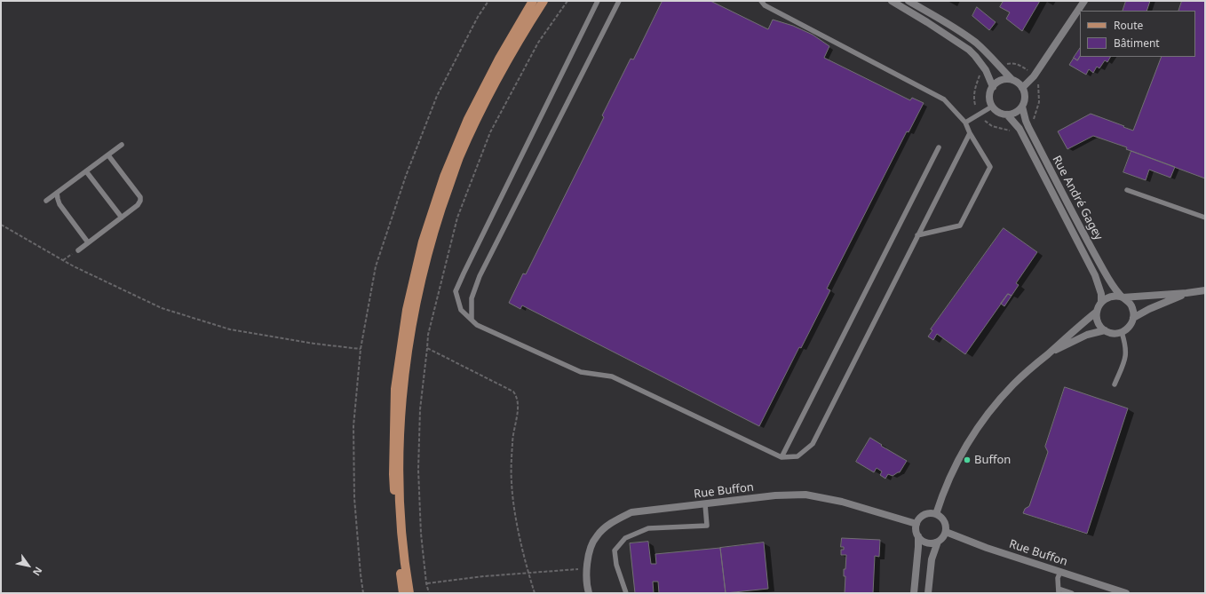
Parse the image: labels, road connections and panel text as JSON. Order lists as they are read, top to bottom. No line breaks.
{"streets":{"street":["Rue André Gagey","Rue Buffon"]},"places":["Buffon"],"legend":["Route","Bâtiment"],"north":"bottom right"}
